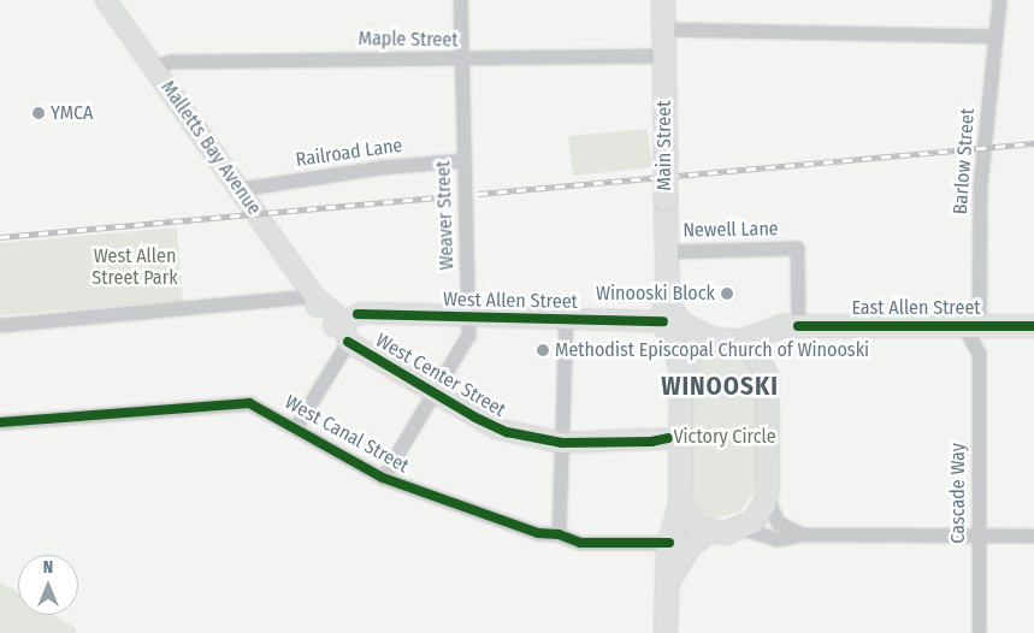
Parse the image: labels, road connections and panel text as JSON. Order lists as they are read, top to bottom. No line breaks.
{"streets":{"main road":["Main Street","East Allen Street"],"street":["Maple Street","Malletts Bay Avenue","Railroad Lane","Barlow Street","Weaver Street","Newell Lane","West Allen Street","West Center Street","West Canal Street","Cascade Way"]},"crossings":[["Maple Street","Main Street"],["Maple Street","Malletts Bay Avenue"],["Maple Street","Weaver Street"],["Main Street","Newell Lane"],["Main Street","West Allen Street"],["Main Street","East Allen Street"],["Main Street","West Center Street"],["Main Street","West Canal Street"],["Malletts Bay Avenue","Railroad Lane"],["Malletts Bay Avenue","West Allen Street"],["Malletts Bay Avenue","West Center Street"],["Railroad Lane","Weaver Street"],["Barlow Street","East Allen Street"],["Barlow Street","Cascade Way"],["Weaver Street","West Allen Street"],["Weaver Street","West Center Street"],["Weaver Street","West Canal Street"],["Newell Lane","East Allen Street"],["West Allen Street","West Center Street"],["East Allen Street","Cascade Way"]],"districts":["WINOOSKI"],"parks":["West Allen Street Park","Victory Circle"],"places":["YMCA","Winooski Block","Methodist Episcopal Church of Winooski"],"north":"top"}
